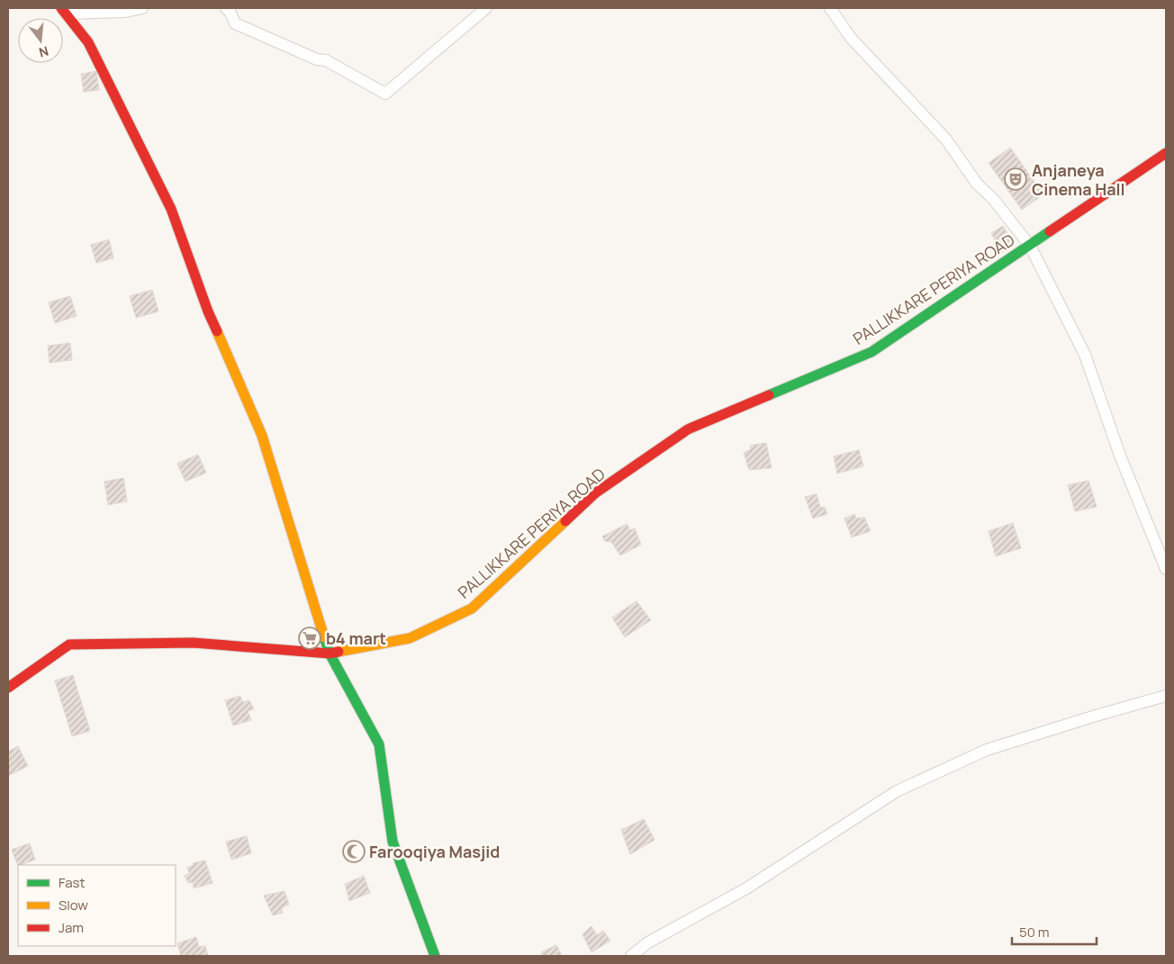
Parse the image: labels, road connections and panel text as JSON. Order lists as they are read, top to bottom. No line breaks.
{"streets":{"main road":["PALLIKKARE PERIYA ROAD"]},"places":{"theatre":["Anjaneya Cinema Hall"],"supermarket":["b4 mart"],"mosque":["Farooqiya Masjid"]},"legend":["Fast","Slow","Jam"],"scale_bar":"50 m","north":"bottom"}
